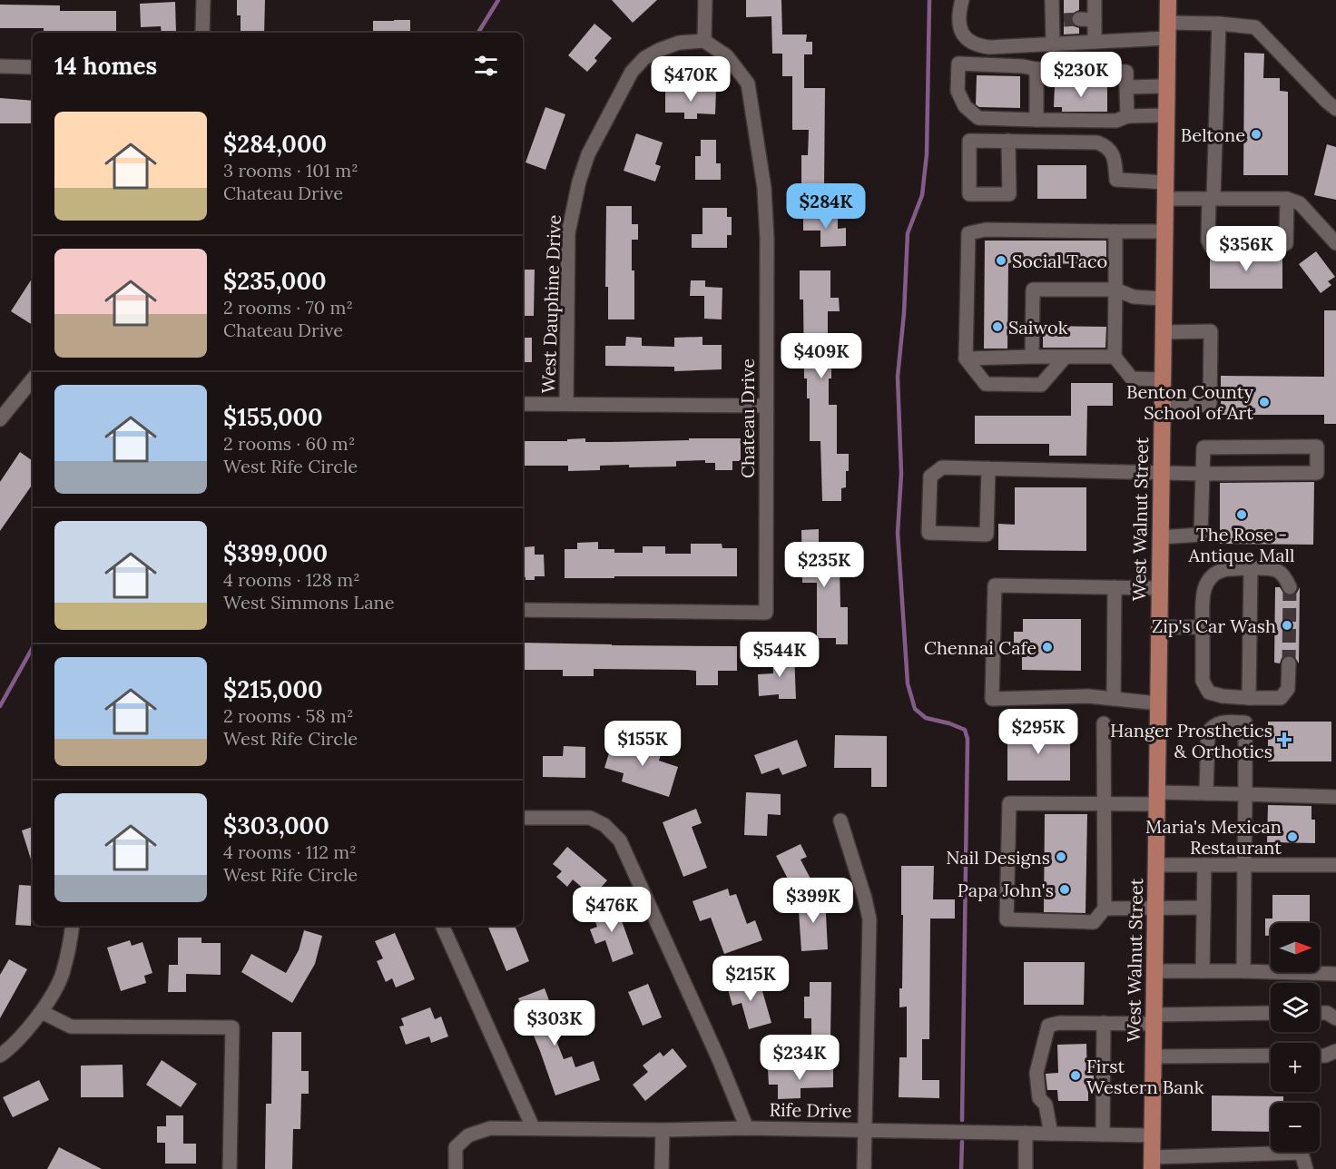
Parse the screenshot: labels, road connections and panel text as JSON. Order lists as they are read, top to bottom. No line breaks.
{"streets":{"main road":["West Walnut Street"],"street":["West Dauphine Drive","Chateau Drive","Rife Drive"]},"crossings":[["West Dauphine Drive","Chateau Drive"],["West Walnut Street","Rife Drive"]],"places":{"other":["Beltone","Social Taco","Saiwok","Benton County School of Art","The Rose - Antique Mall","Zip's Car Wash","Chennai Cafe","Maria's Mexican Restaurant","Nail Designs","Papa John's","First Western Bank"],"health":["Hanger Prosthetics & Orthotics"]},"north":"right","page":{"heading":"14 homes","price":["$230K","$470K","$284K","$356K","$409K","$235K","$544K","$295K","$155K","$399K","$476K","$215K","$303K","$234K"],"list":[{"name":"$284,000","note":"3 rooms · 101 m² · Chateau Drive"},{"name":"$235,000","note":"2 rooms · 70 m² · Chateau Drive"},{"name":"$155,000","note":"2 rooms · 60 m² · West Rife Circle"},{"name":"$399,000","note":"4 rooms · 128 m² · West Simmons Lane"},{"name":"$215,000","note":"2 rooms · 58 m² · West Rife Circle"},{"name":"$303,000","note":"4 rooms · 112 m² · West Rife Circle"}],"map_buttons":["+","−"]}}
